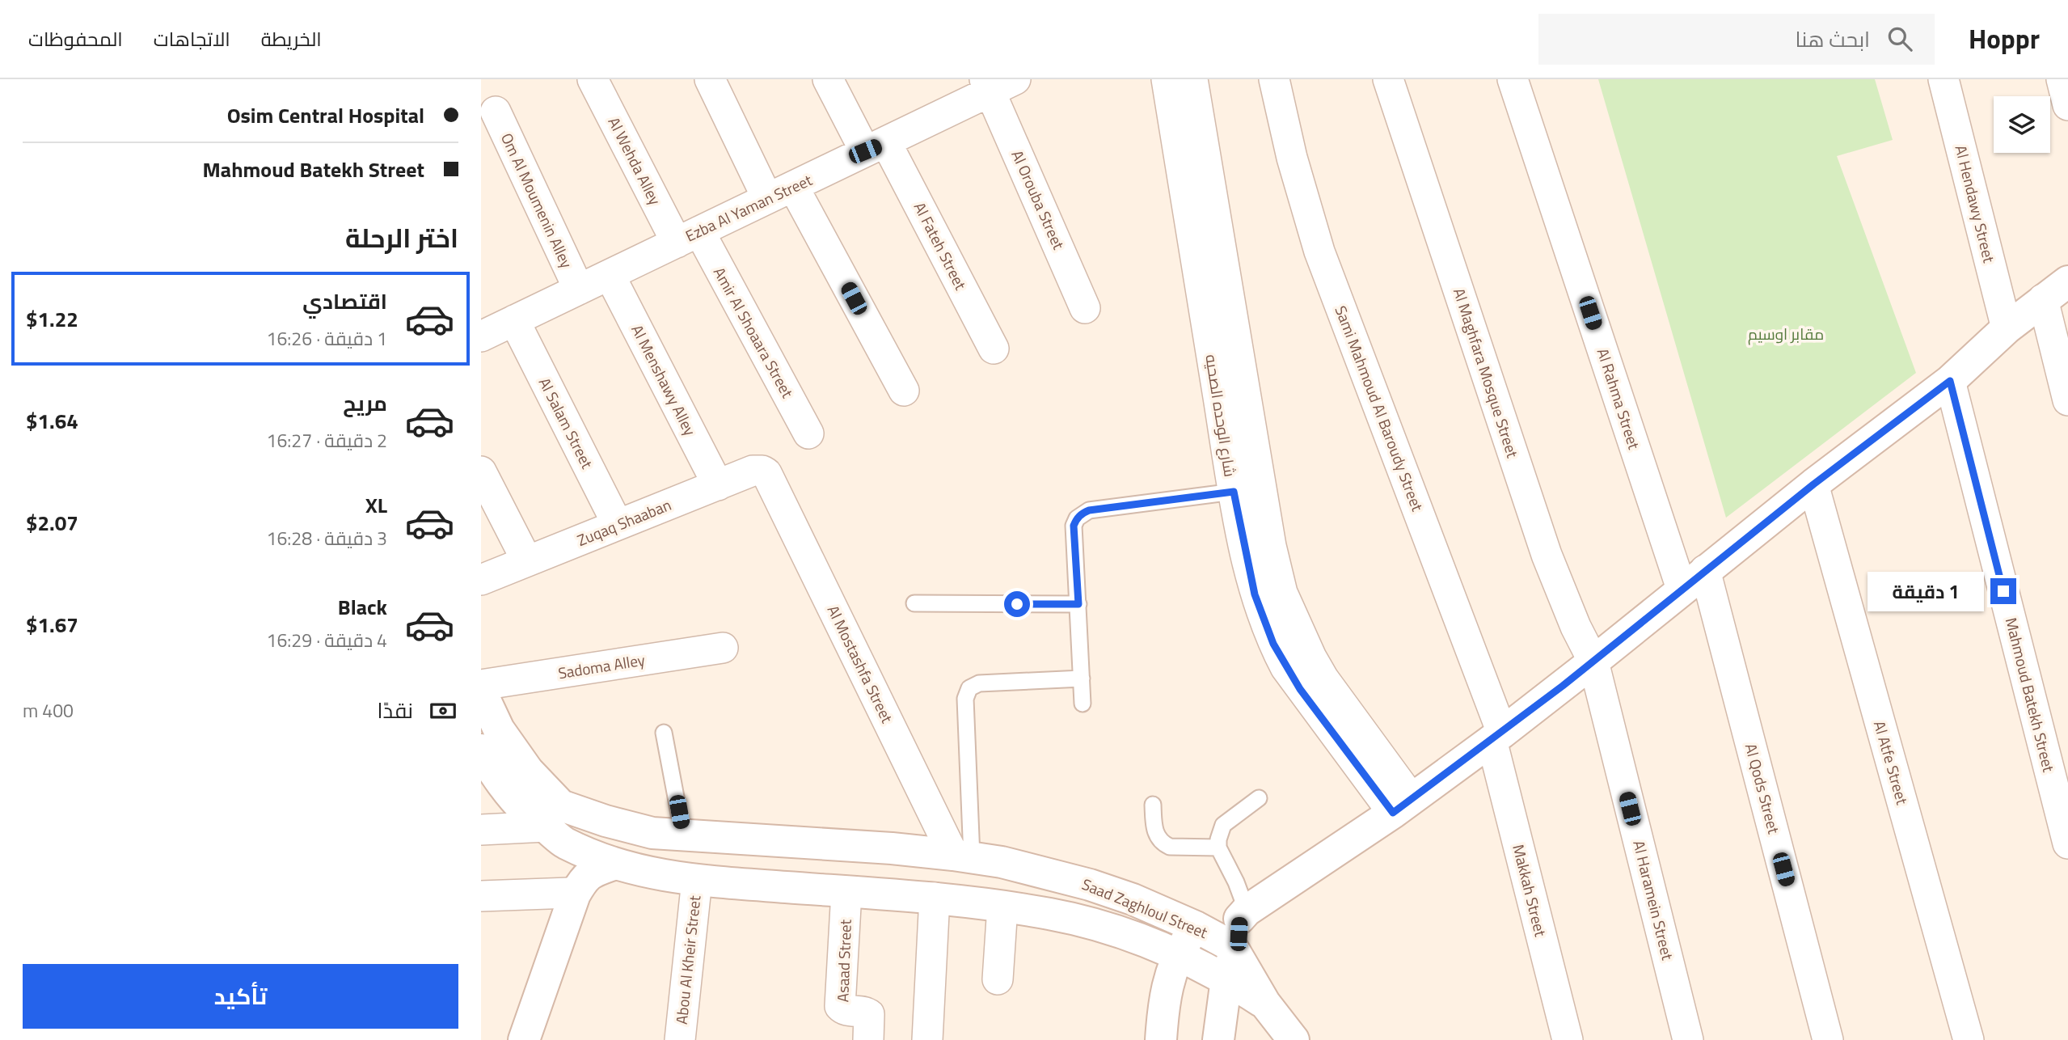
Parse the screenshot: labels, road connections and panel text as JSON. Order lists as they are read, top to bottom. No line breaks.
{"streets":{"street":["Al Wehda Alley","Al Orouba Street","Om Al Moumenin Alley","Al Hendawy Street","Ezba Al Yaman Street","Al Fateh Street","Amir Al Shoaara Street","Al Maghfara Mosque Street","Al Menshawy Alley","Al Rahma Street","Sami Mahmoud Al Baroudy Street","شارع الوحده الصحيه","Al Salam Street","Zuqaq Shaaban","Al Mostashfa Street","Sadoma Alley","Mahmoud Batekh Street","Al Atfe Street","Al Qods Street","Makkah Street","Al Haramein Street","Saad Zaghloul Street","Abou Al Kheir Street","Asaad Street"]},"crossings":[["Al Wehda Alley","Ezba Al Yaman Street"],["Al Wehda Alley","Amir Al Shoaara Street"],["Al Orouba Street","Ezba Al Yaman Street"],["Om Al Moumenin Alley","Ezba Al Yaman Street"],["Ezba Al Yaman Street","Al Fateh Street"],["Ezba Al Yaman Street","Amir Al Shoaara Street"],["Ezba Al Yaman Street","Al Menshawy Alley"],["Ezba Al Yaman Street","Al Salam Street"],["Al Maghfara Mosque Street","Al Haramein Street"],["Al Menshawy Alley","Zuqaq Shaaban"],["Al Rahma Street","Al Qods Street"],["Sami Mahmoud Al Baroudy Street","Makkah Street"],["Al Salam Street","Zuqaq Shaaban"],["Zuqaq Shaaban","Al Mostashfa Street"],["Al Mostashfa Street","Saad Zaghloul Street"],["Saad Zaghloul Street","Abou Al Kheir Street"],["Saad Zaghloul Street","Asaad Street"]],"parks":["مقابر اوسيم"],"page":{"header":"Hoppr","search":"ابحث هنا","nav":["الخريطة","الاتجاهات","المحفوظات"],"banner":["Osim Central Hospital","Mahmoud Batekh Street"],"heading":"اختر الرحلة","list":[{"name":"اقتصادي","note":"1 دقيقة · 16:26","value":"$1.22"},{"name":"مريح","note":"2 دقيقة · 16:27","value":"$1.64"},{"name":"XL","note":"3 دقيقة · 16:28","value":"$2.07"},{"name":"Black","note":"4 دقيقة · 16:29","value":"$1.67"}],"bubble":"1 دقيقة","pay":["نقدًا","400 m"],"buttons":"تأكيد"}}
